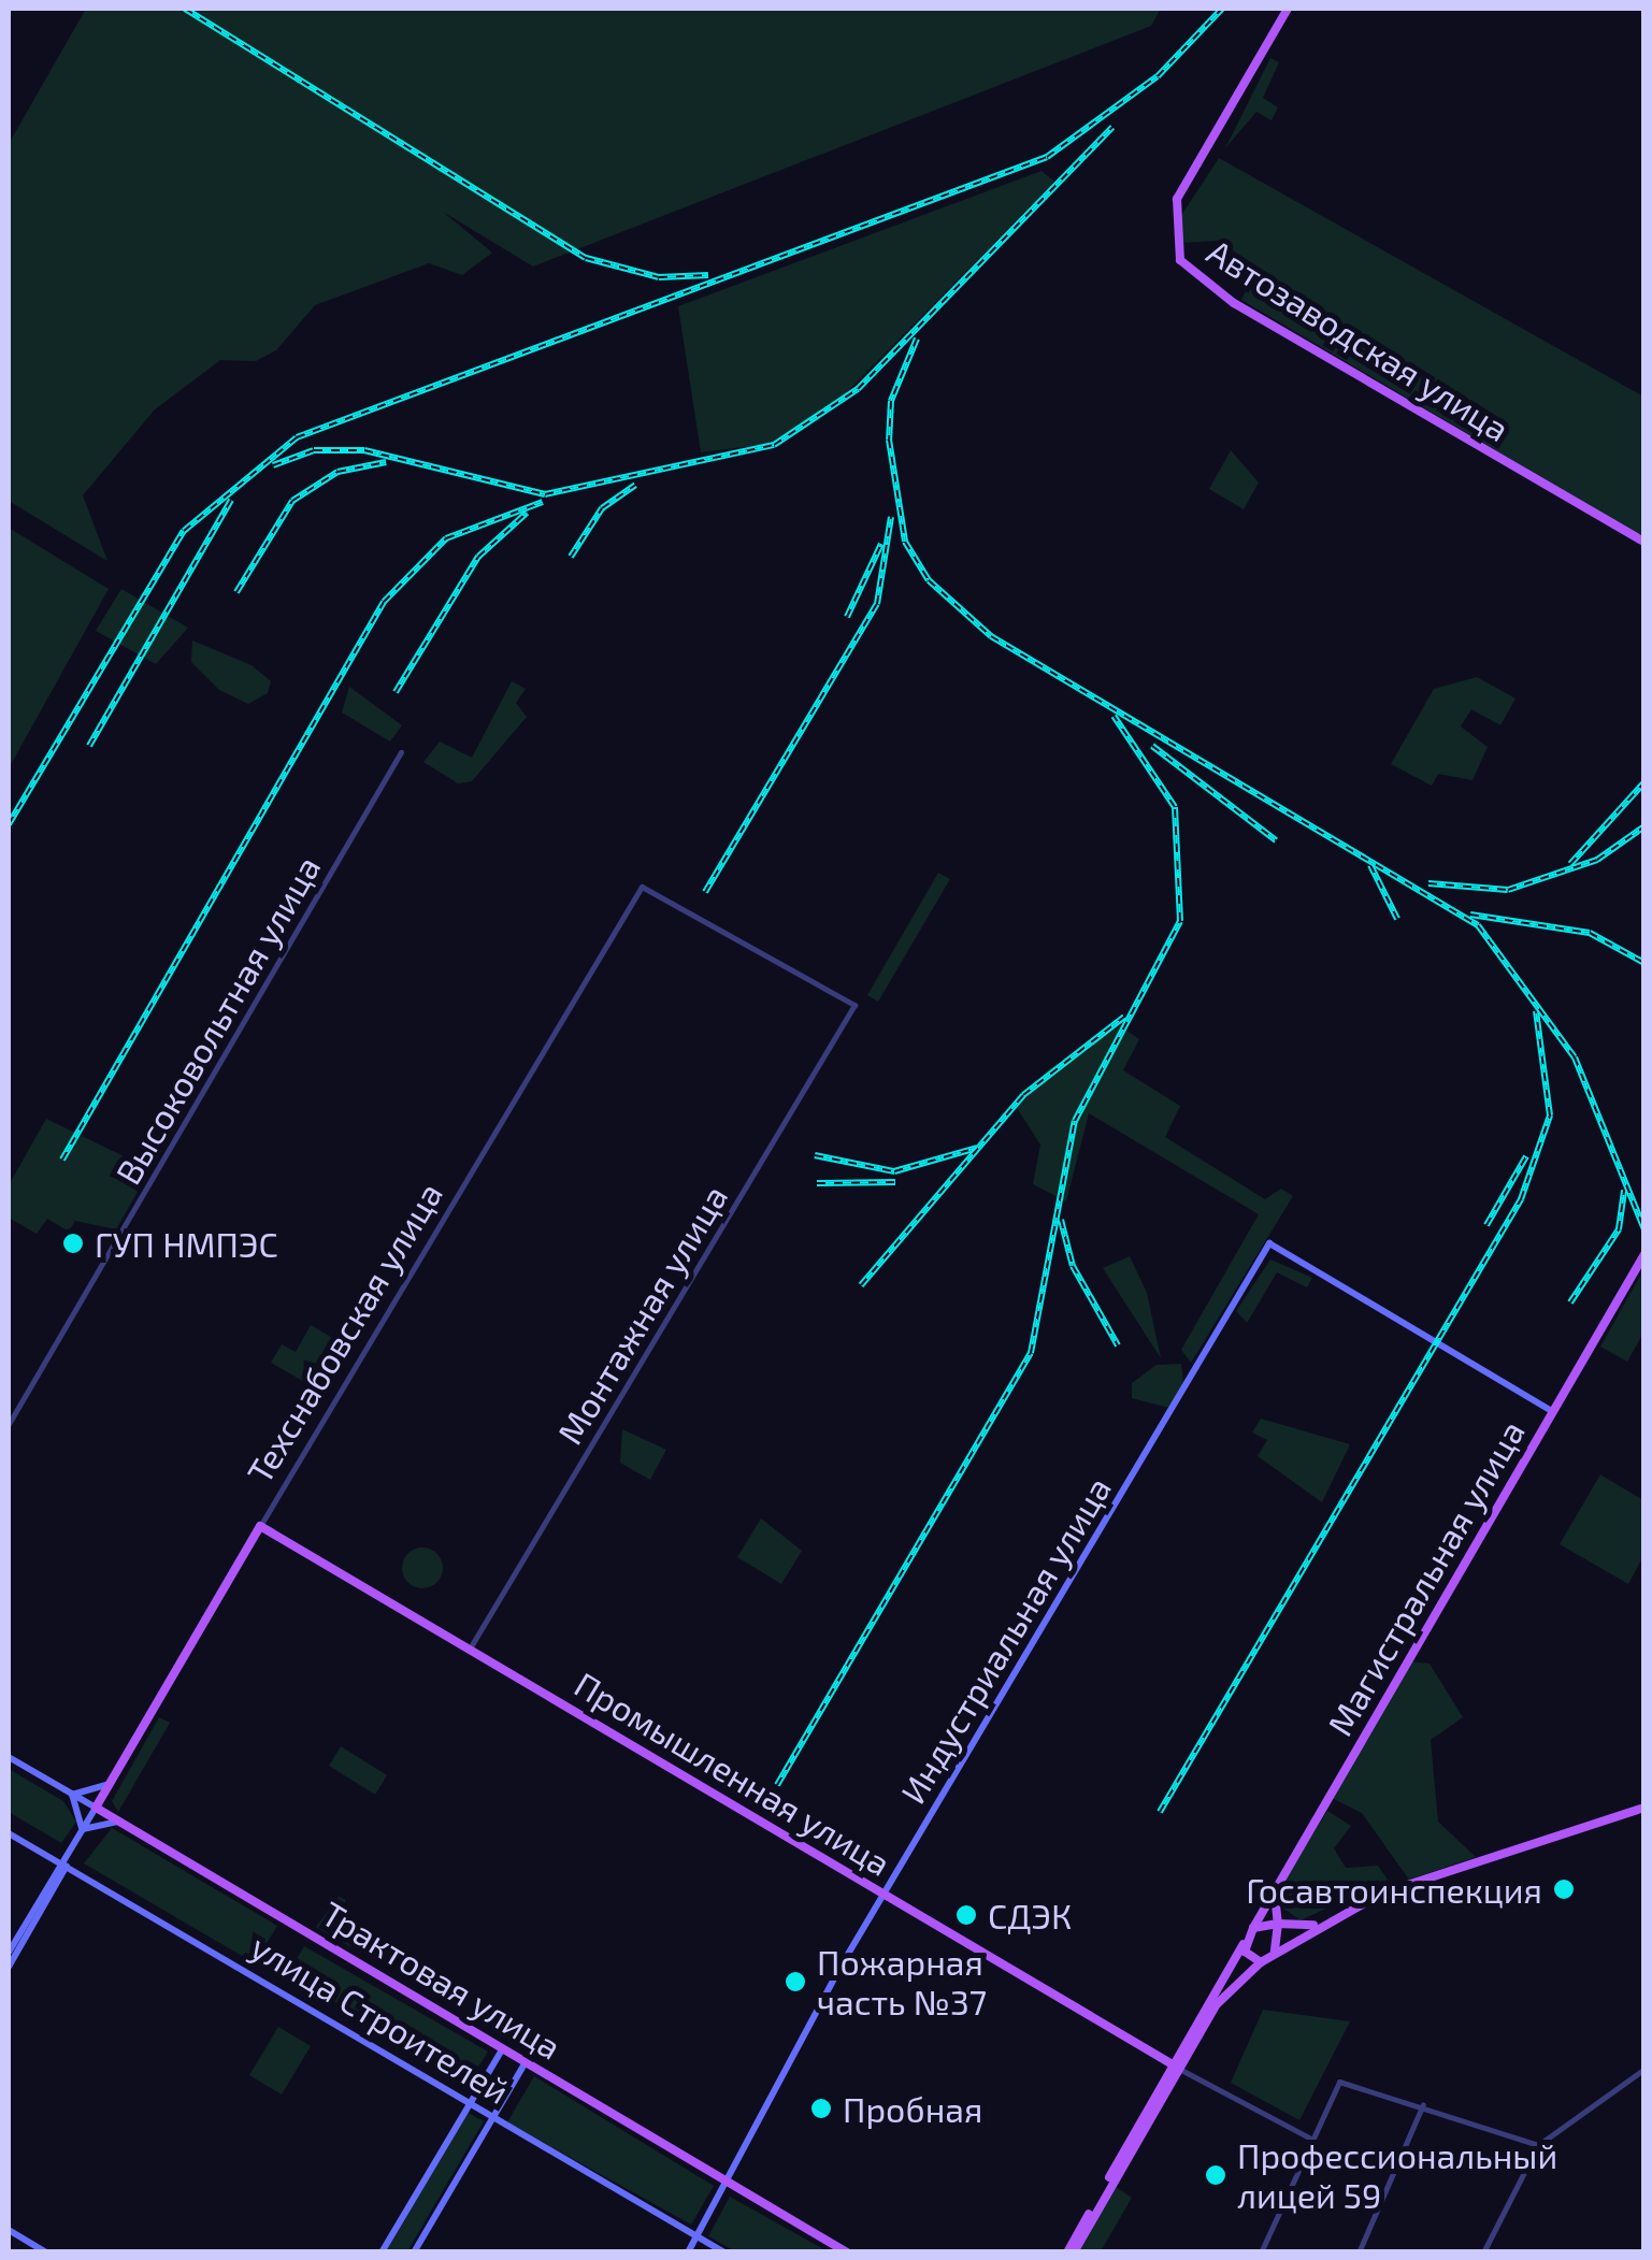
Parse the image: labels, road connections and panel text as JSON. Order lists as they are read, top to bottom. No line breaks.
{"streets":{"main road":["Автозаводская улица","Техснабовская улица","Магистральная улица","Индустриальная улица","Промышленная улица","Трактовая улица","улица Строителей"],"street":["Высоковольтная улица","Монтажная улица"]},"crossings":[["Монтажная улица","Техснабовская улица"],["Монтажная улица","Промышленная улица"],["Техснабовская улица","Промышленная улица"],["Техснабовская улица","Трактовая улица"],["Магистральная улица","Индустриальная улица"],["Магистральная улица","Промышленная улица"],["Индустриальная улица","Промышленная улица"],["Индустриальная улица","Трактовая улица"],["Индустриальная улица","улица Строителей"]],"places":["ГУП НМПЭС","Госавтоинспекция","СДЭК","Пожарная часть №37","Пробная","Профессиональный лицей 59"]}
